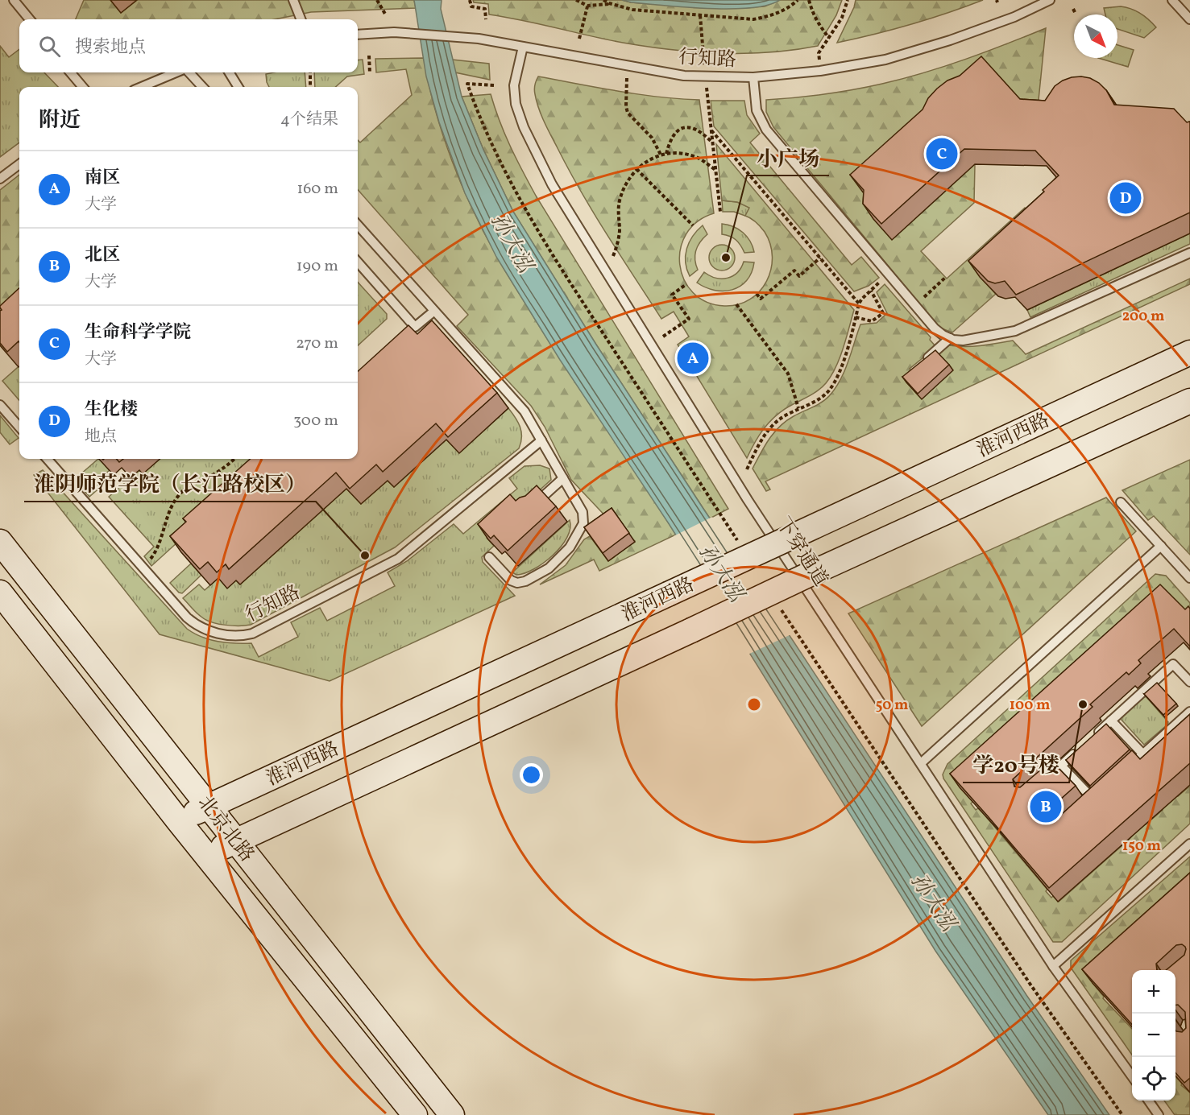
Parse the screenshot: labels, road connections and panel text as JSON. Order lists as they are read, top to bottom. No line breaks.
{"streets":{"main road":["淮河西路","北京北路"],"lane":["行知路","下穿通道"]},"crossings":[["行知路","下穿通道"],["淮河西路","北京北路"]],"water":["孙大泓"],"places":["小广场","淮阴师范学院（长江路校区）","学20号楼"],"north":"bottom right","page":{"search":"搜索地点","heading":["附近","4个结果"],"pins":["C","D","A","B"],"list":[{"mark":"A","name":"南区","note":"大学","value":"160 m"},{"mark":"B","name":"北区","note":"大学","value":"190 m"},{"mark":"C","name":"生命科学学院","note":"大学","value":"270 m"},{"mark":"D","name":"生化楼","note":"地点","value":"300 m"}],"map_buttons":["+","−"]},"rings":["200 m","50 m","100 m","150 m"]}
